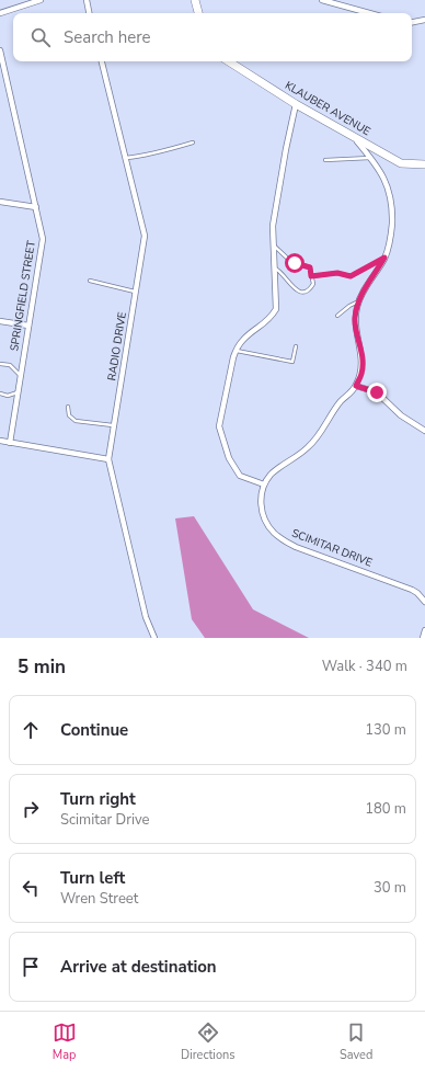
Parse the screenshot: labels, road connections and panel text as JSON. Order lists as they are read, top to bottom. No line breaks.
{"streets":{"street":["KLAUBER AVENUE","SPRINGFIELD STREET","RADIO DRIVE","SCIMITAR DRIVE"]},"page":{"search":"Search here","heading":["5 min","Walk · 340 m"],"list":[["Continue","130 m"],["Turn right","Scimitar Drive","180 m"],["Turn left","Wren Street","30 m"],"Arrive at destination"],"nav":["Map","Directions","Saved"]}}
